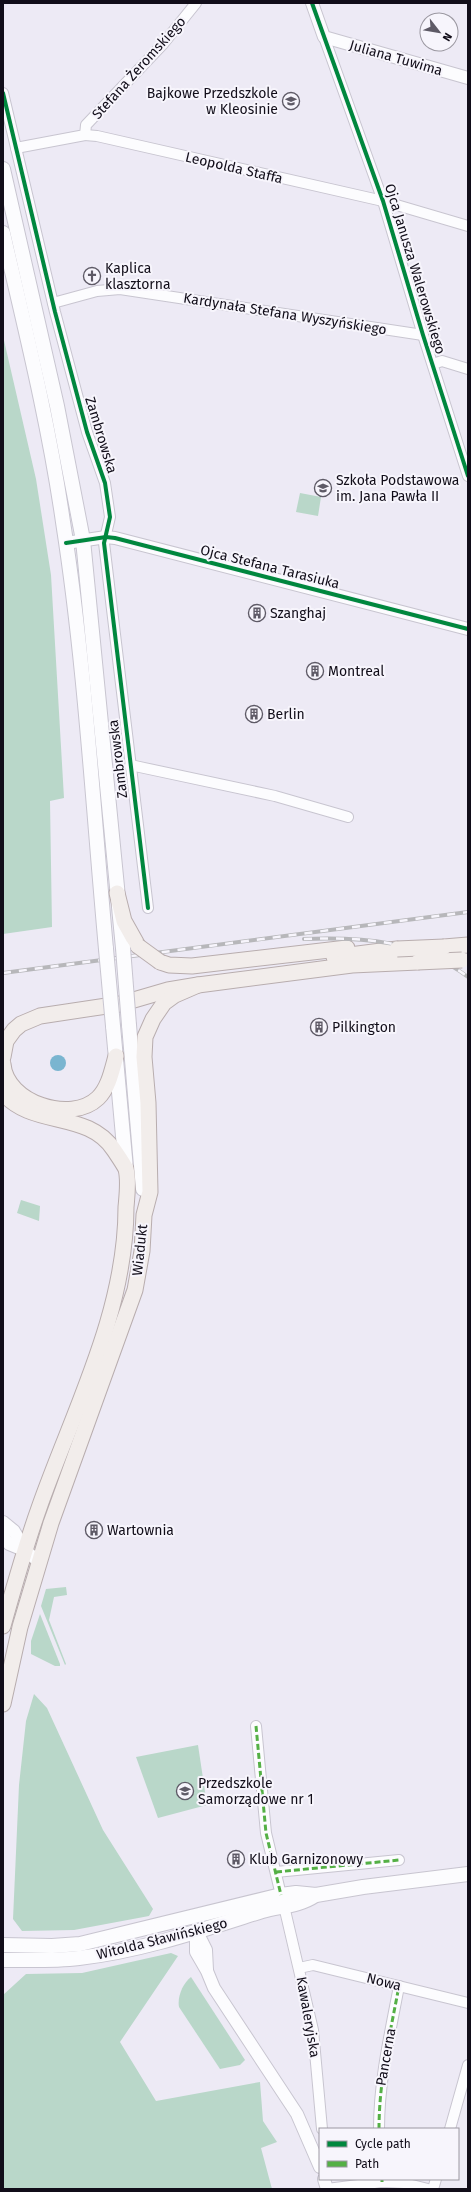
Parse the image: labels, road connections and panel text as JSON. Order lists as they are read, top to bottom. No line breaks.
{"streets":{"main road":["Zambrowska","Wiadukt","Witolda Sławińskiego"],"street":["Juliana Tuwima","Stefana Żeromskiego","Leopolda Staffa","Ojca Janusza Walerowskiego","Kardynała Stefana Wyszyńskiego","Ojca Stefana Tarasiuka","Nowa","Kawaleryjska","Pancerna"]},"crossings":[["Juliana Tuwima","Ojca Janusza Walerowskiego"],["Stefana Żeromskiego","Leopolda Staffa"],["Stefana Żeromskiego","Zambrowska"],["Leopolda Staffa","Ojca Janusza Walerowskiego"],["Ojca Janusza Walerowskiego","Kardynała Stefana Wyszyńskiego"],["Kardynała Stefana Wyszyńskiego","Zambrowska"],["Zambrowska","Ojca Stefana Tarasiuka"],["Zambrowska","Wiadukt"],["Witolda Sławińskiego","Kawaleryjska"],["Nowa","Kawaleryjska"],["Nowa","Pancerna"]],"places":{"school or university":["Bajkowe Przedszkole w Kleosinie","Szkoła Podstawowa im. Jana Pawła II","Przedszkole Samorządowe nr 1"],"church":["Kaplica klasztorna"],"building":["Szanghaj","Montreal","Berlin","Pilkington","Wartownia","Klub Garnizonowy"]},"legend":["Cycle path","Path"],"north":"bottom right"}
